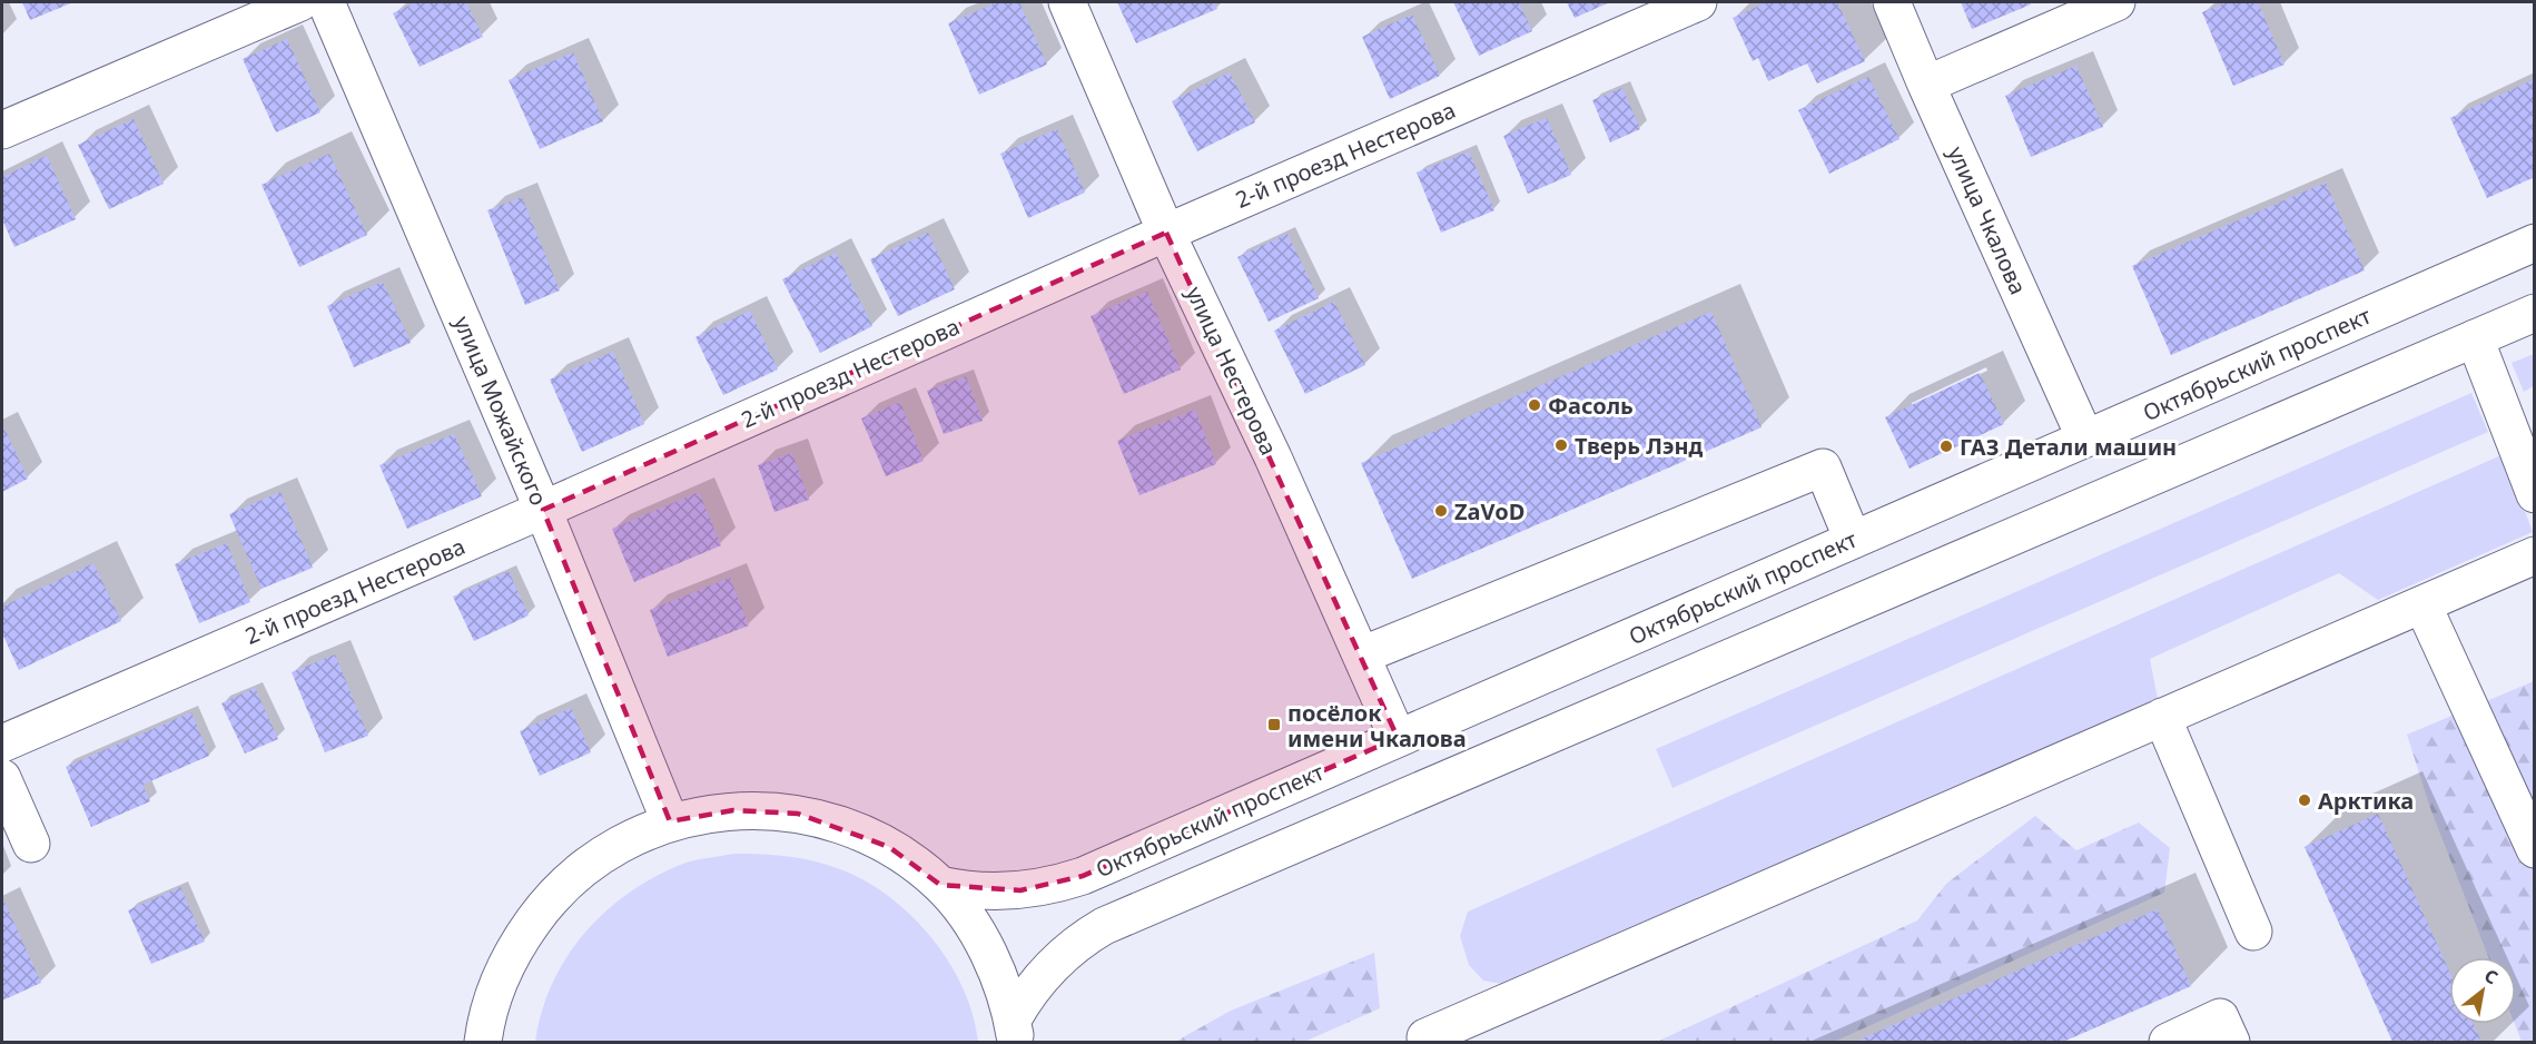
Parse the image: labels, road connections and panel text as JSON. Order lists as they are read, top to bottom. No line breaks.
{"streets":{"main road":["2-й проезд Нестерова","улица Чкалова","Октябрьский проспект","улица Нестерова","улица Можайского"]},"crossings":[["2-й проезд Нестерова","улица Нестерова"],["2-й проезд Нестерова","улица Можайского"],["улица Чкалова","Октябрьский проспект"],["Октябрьский проспект","улица Нестерова"]],"places":{"other":["Фасоль","Тверь Лэнд","ГАЗ Детали машин","ZaVoD","Арктика"],"transit":["посёлок имени Чкалова"]},"north":"top right"}
